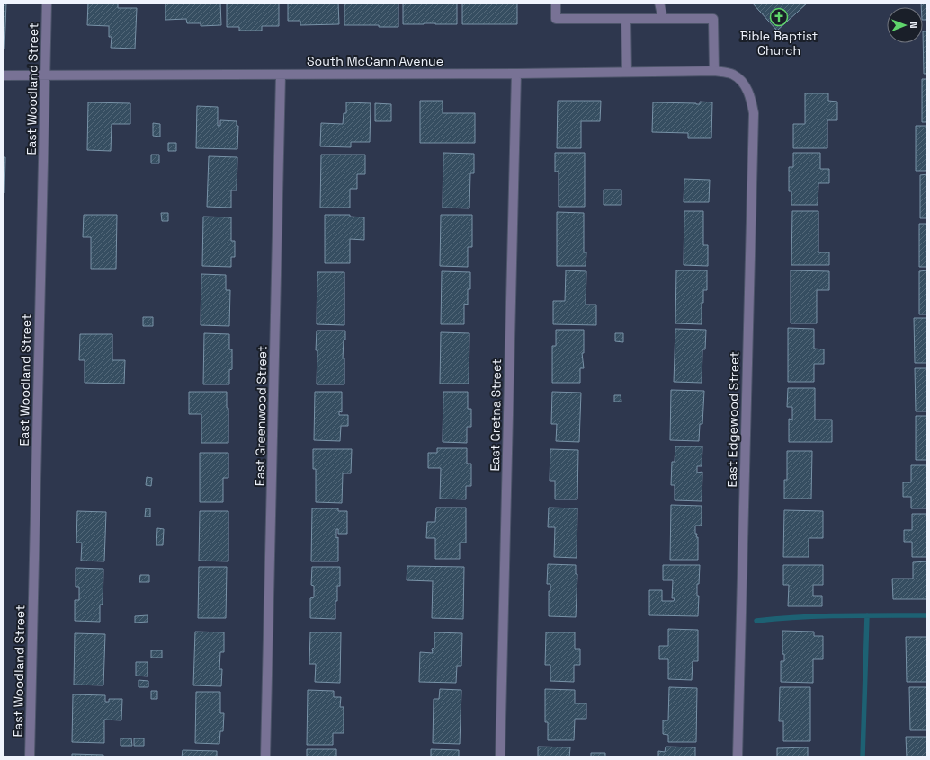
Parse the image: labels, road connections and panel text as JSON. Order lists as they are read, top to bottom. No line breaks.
{"streets":{"street":["South McCann Avenue","East Woodland Street","East Gretna Street","East Greenwood Street","East Edgewood Street"]},"crossings":[["South McCann Avenue","East Woodland Street"],["South McCann Avenue","East Gretna Street"],["South McCann Avenue","East Greenwood Street"],["South McCann Avenue","East Edgewood Street"]],"places":{"church":["Bible Baptist Church"]},"north":"right"}
